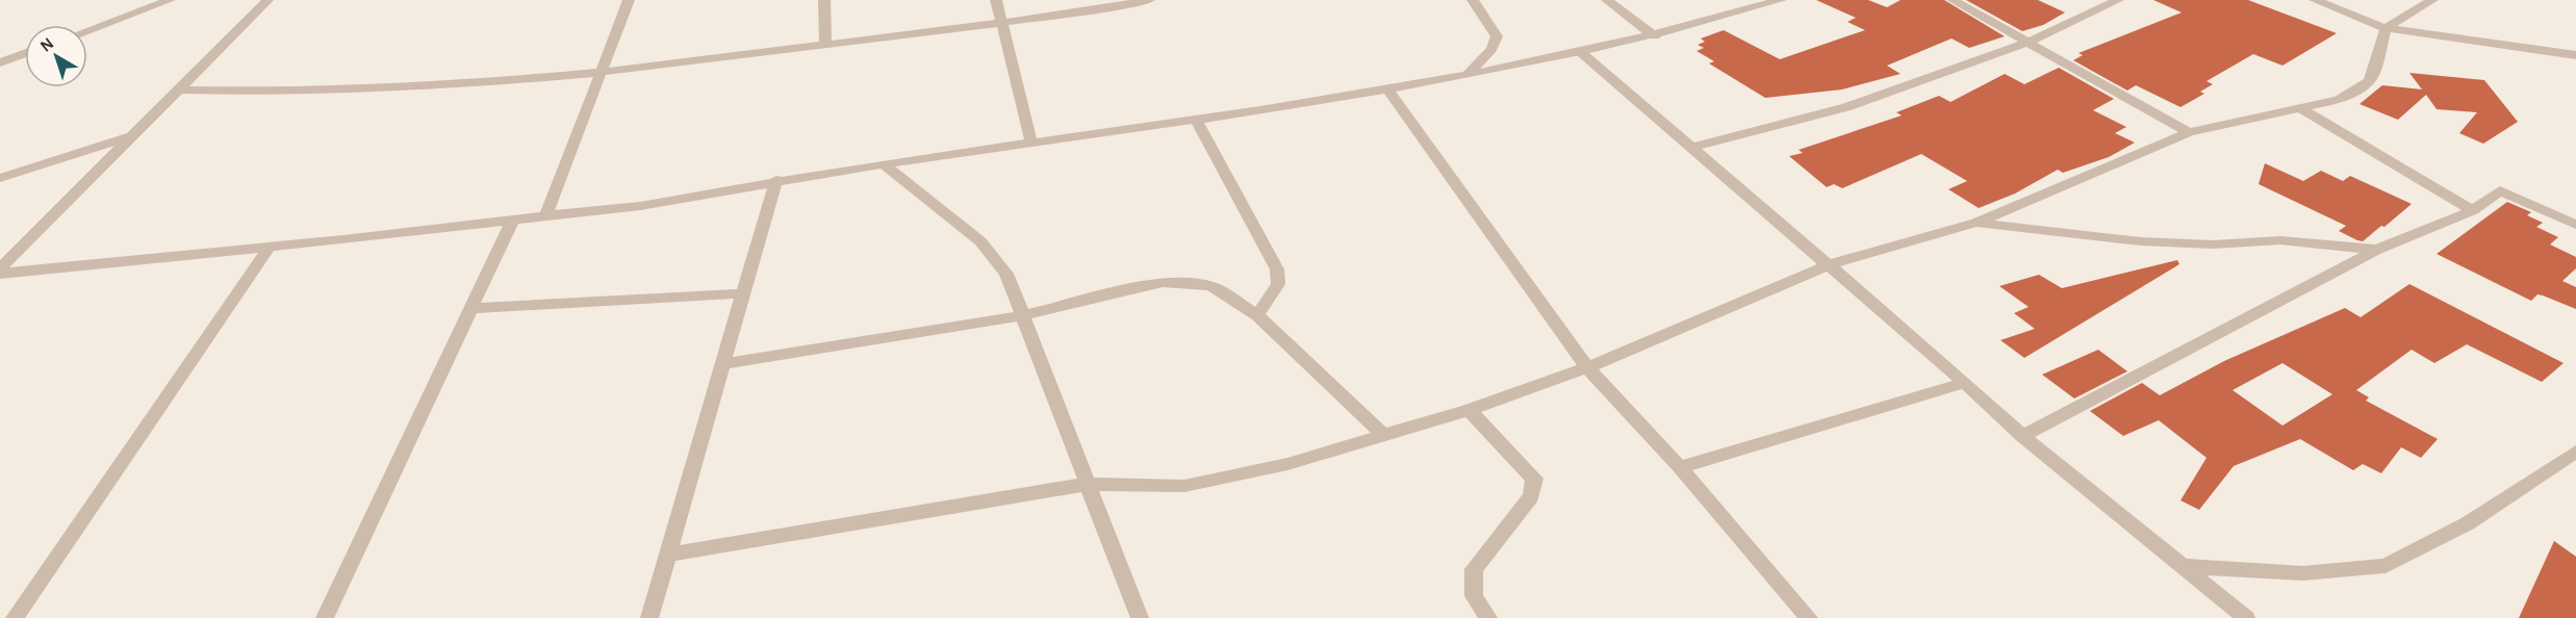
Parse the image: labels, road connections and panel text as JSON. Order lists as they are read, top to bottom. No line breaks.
{"north":"top left"}
